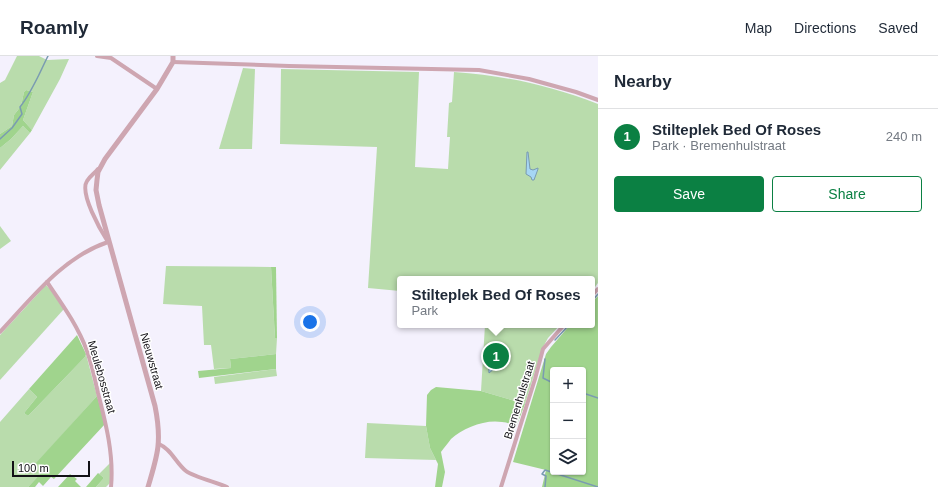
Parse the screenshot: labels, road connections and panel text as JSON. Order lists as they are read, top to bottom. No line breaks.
{"streets":{"street":["Nieuwstraat","Meulebosstraat","Bremenhulstraat"]},"scale_bar":"100 m","page":{"header":"Roamly","nav":["Map","Directions","Saved"],"heading":"Nearby","list":[{"mark":"1","name":"Stilteplek Bed Of Roses","note":"Park · Bremenhulstraat","value":"240 m"}],"buttons":["Save","Share"],"popup":["Stilteplek Bed Of Roses","Park"],"pins":"1","map_buttons":["+","−"],"scale":"100 m"}}
